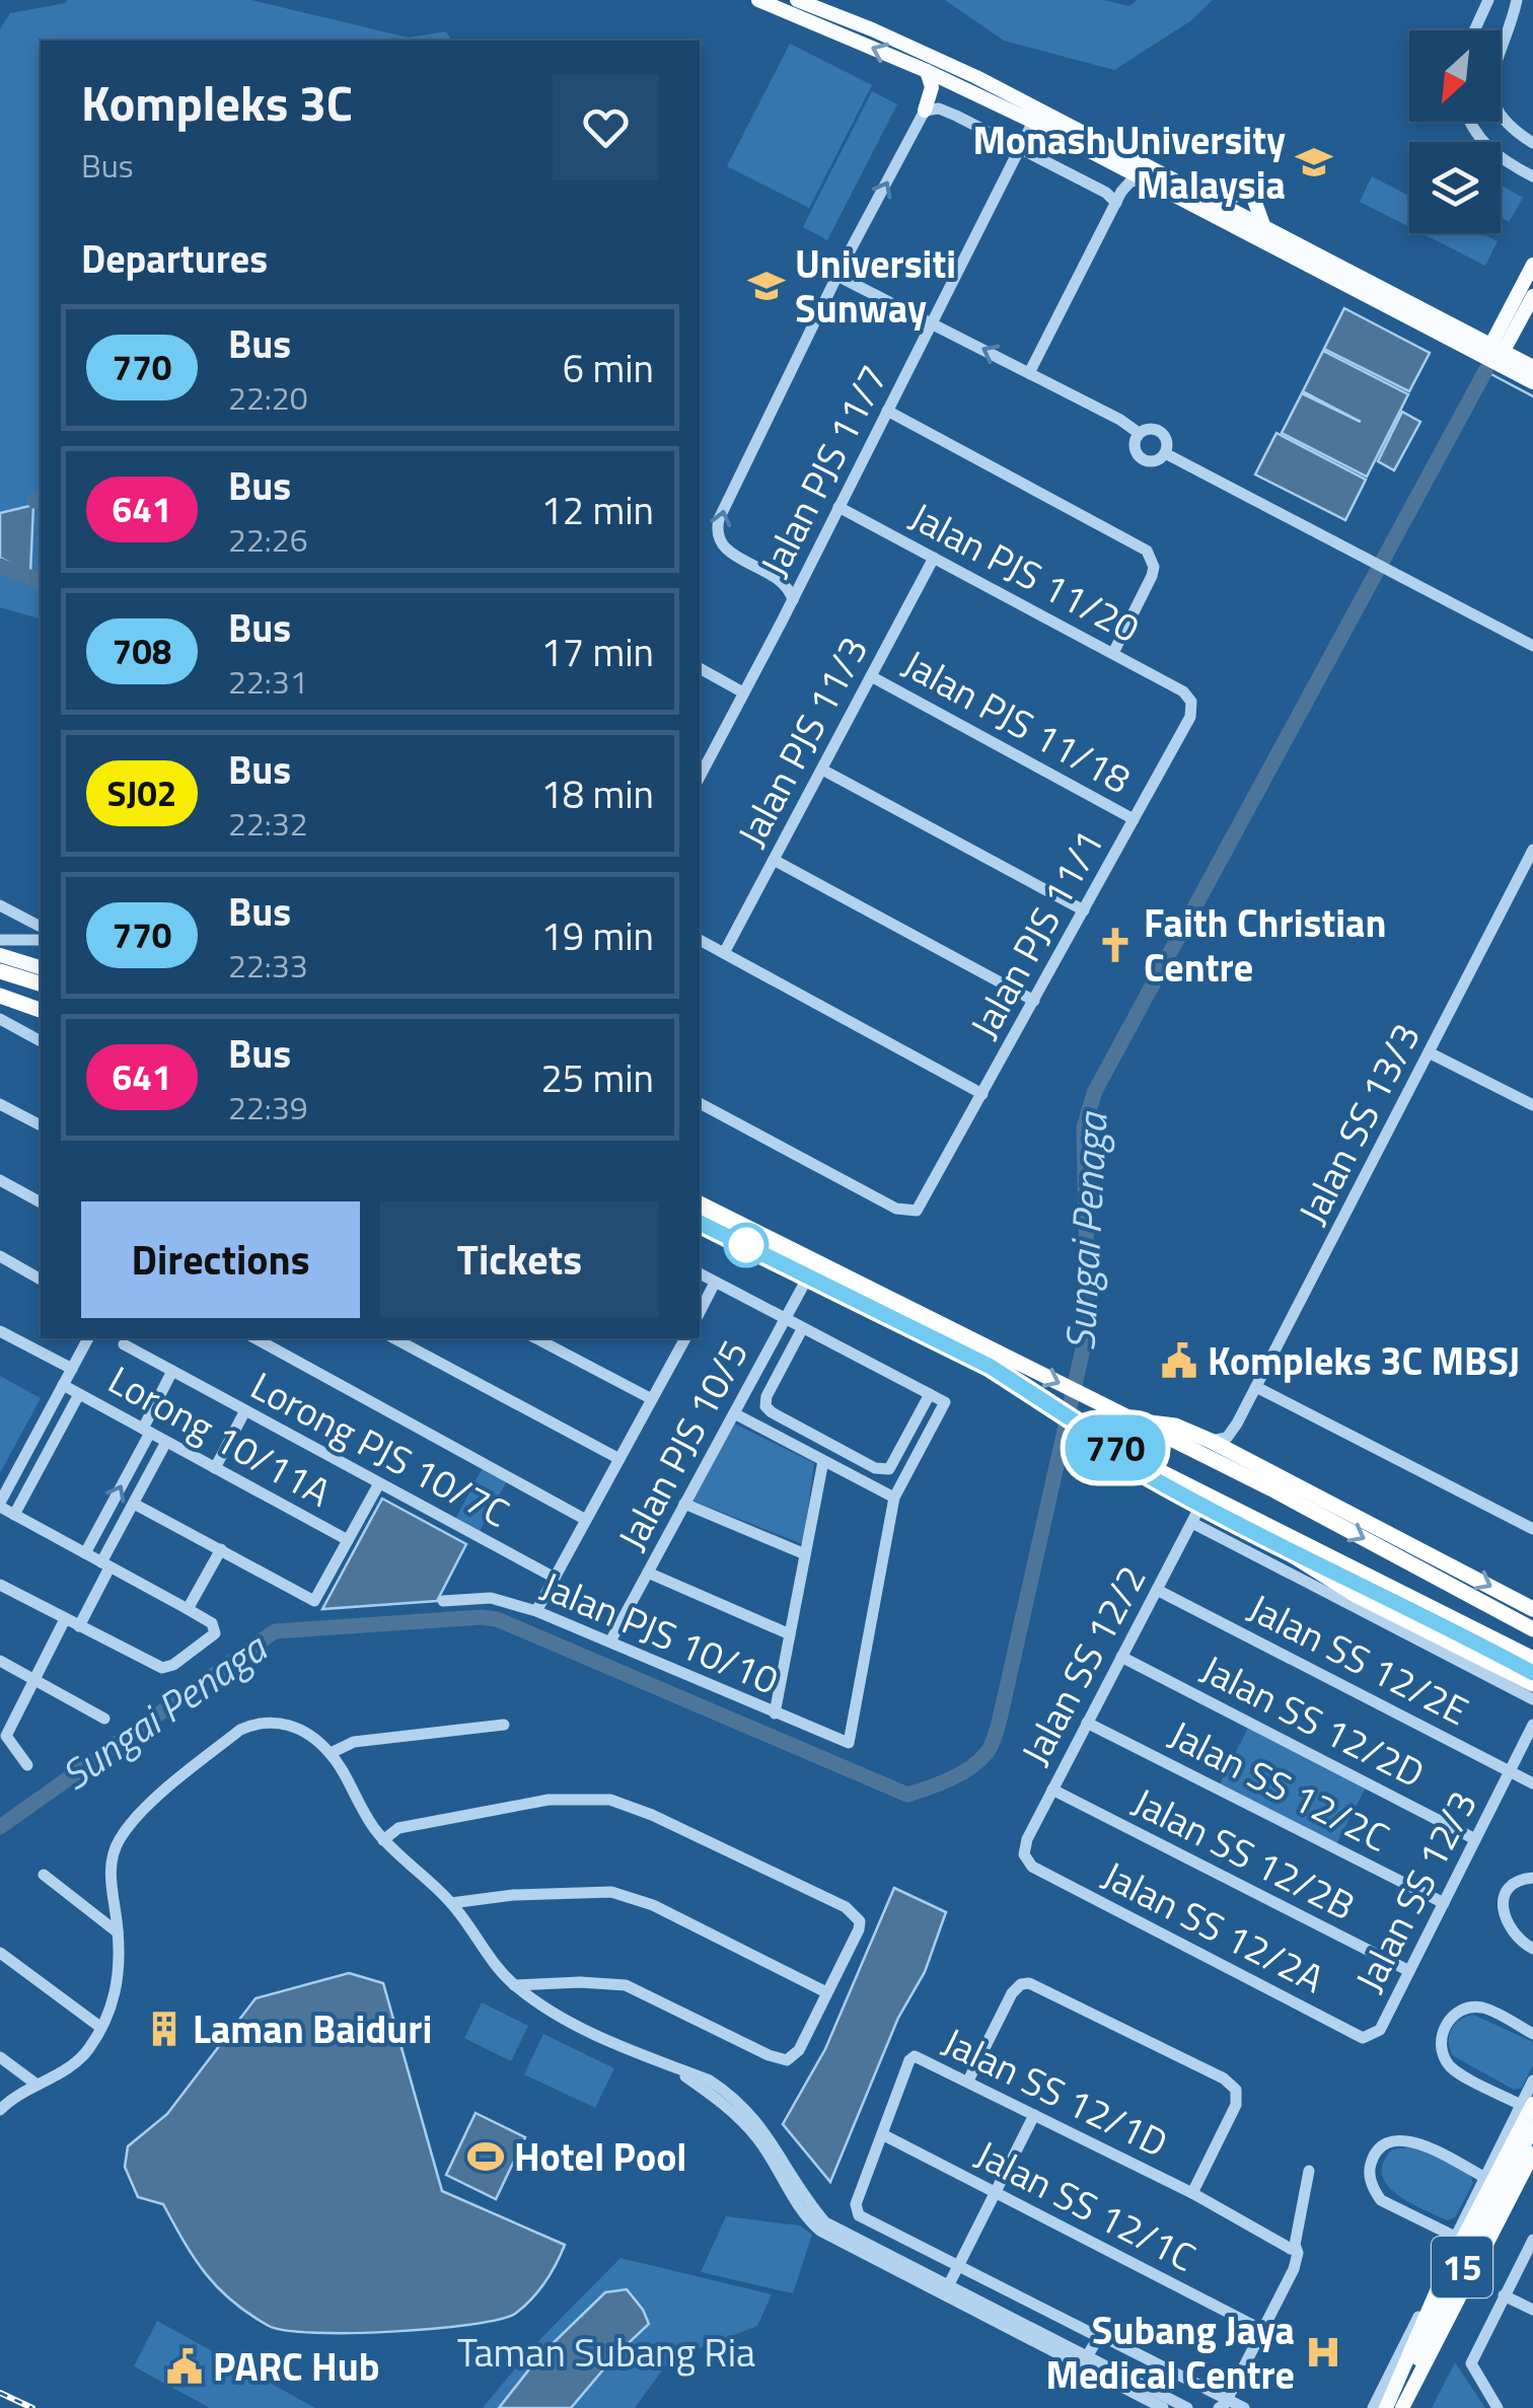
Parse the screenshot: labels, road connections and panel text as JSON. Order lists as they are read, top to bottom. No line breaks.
{"streets":{"main road":["15"],"street":["Jalan PJS 11/7","Jalan PJS 11/20","Jalan PJS 11/18","Jalan PJS 11/3","Jalan PJS 11/1","Jalan SS 13/3","Lorong 10/11A","Jalan PJS 10/5","Lorong PJS 10/7C","Jalan PJS 10/10","Jalan SS 12/2E","Jalan SS 12/2","Jalan SS 12/2D","Jalan SS 12/2C","Jalan SS 12/2B","Jalan SS 12/3","Jalan SS 12/2A","Jalan SS 12/1D","Jalan SS 12/1C"]},"crossings":[["Jalan PJS 11/7","Jalan PJS 11/20"],["Jalan PJS 11/20","Jalan PJS 11/3"],["Jalan PJS 11/20","Jalan PJS 11/1"],["Jalan PJS 11/18","Jalan PJS 11/3"],["Jalan PJS 11/18","Jalan PJS 11/1"],["Jalan PJS 10/5","Jalan PJS 10/10"],["Jalan SS 12/2E","Jalan SS 12/2"],["Jalan SS 12/2E","Jalan SS 12/3"],["Jalan SS 12/2","Jalan SS 12/2D"],["Jalan SS 12/2","Jalan SS 12/2C"],["Jalan SS 12/2","Jalan SS 12/2B"],["Jalan SS 12/2","Jalan SS 12/2A"],["Jalan SS 12/2D","Jalan SS 12/3"],["Jalan SS 12/2C","Jalan SS 12/3"],["Jalan SS 12/2B","Jalan SS 12/3"],["Jalan SS 12/3","Jalan SS 12/2A"],["Jalan SS 12/1D","Jalan SS 12/1C"]],"water":["Sungai Penaga"],"parks":["Taman Subang Ria"],"places":{"school or university":["Monash University Malaysia","Universiti Sunway"],"church":["Faith Christian Centre"],"public building":["Kompleks 3C MBSJ","PARC Hub"],"building":["Laman Baiduri"],"sports":["Hotel Pool"],"hospital":["Subang Jaya Medical Centre"]},"lines":["bus line 770"],"north":"bottom left","page":{"on_map":"770","heading":[["Kompleks 3C","Bus"],"Departures"],"list":[{"mark":"770","name":"Bus","note":"22:20","value":"6 min"},{"mark":"641","name":"Bus","note":"22:26","value":"12 min"},{"mark":"708","name":"Bus","note":"22:31","value":"17 min"},{"mark":"SJ02","name":"Bus","note":"22:32","value":"18 min"},{"mark":"770","name":"Bus","note":"22:33","value":"19 min"},{"mark":"641","name":"Bus","note":"22:39","value":"25 min"}],"buttons":["Directions","Tickets"]}}
